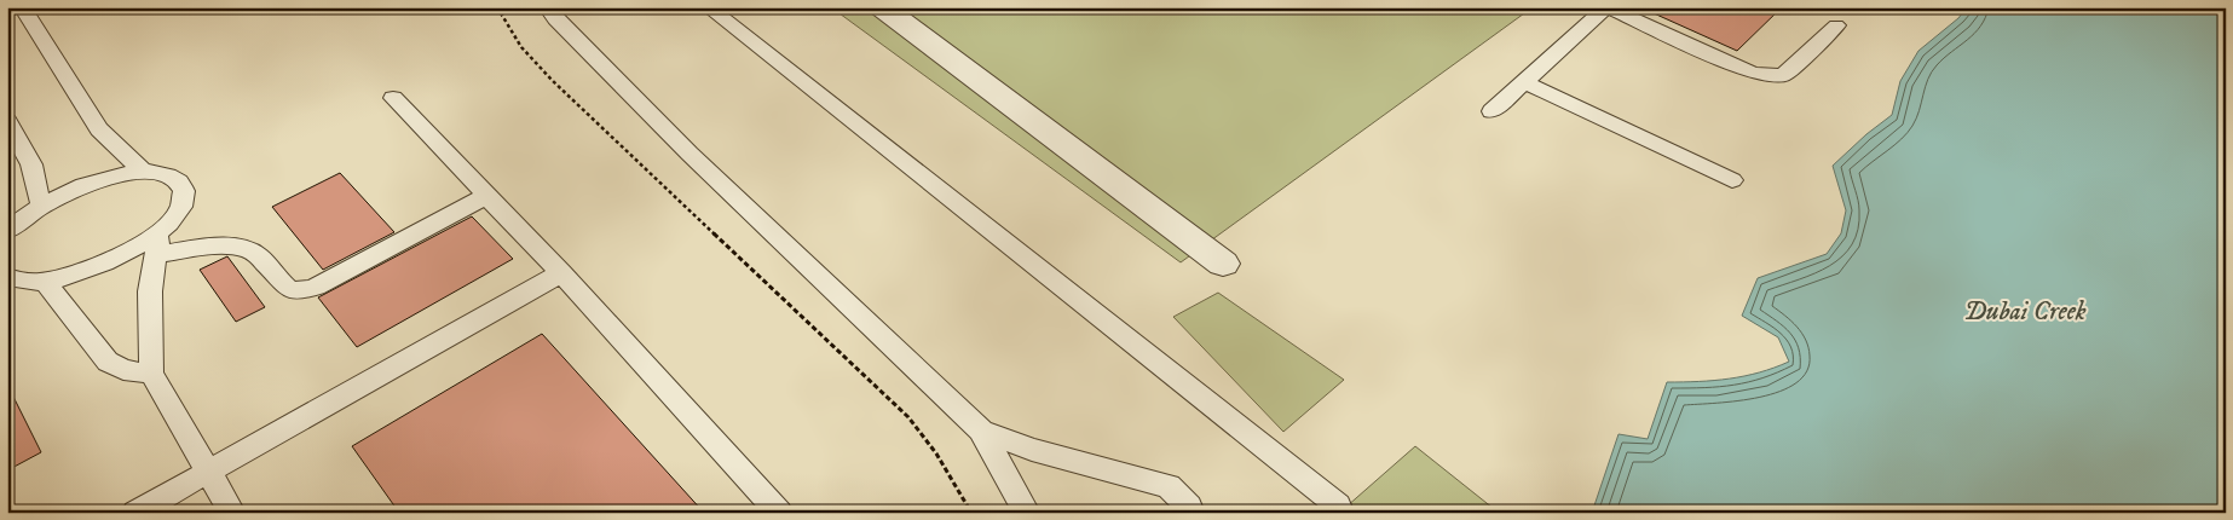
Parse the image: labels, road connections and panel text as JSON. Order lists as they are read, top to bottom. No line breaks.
{"water":["Dubai Creek"]}
